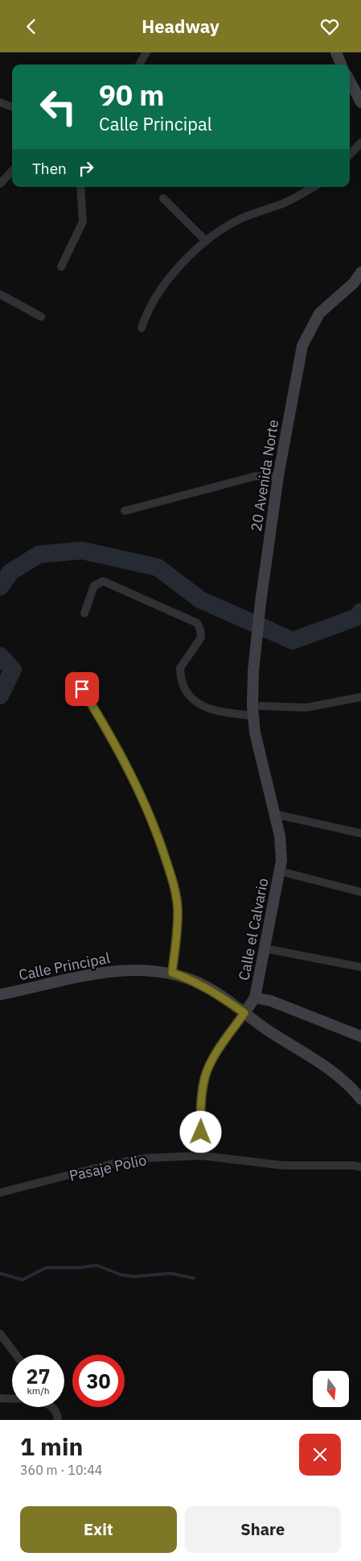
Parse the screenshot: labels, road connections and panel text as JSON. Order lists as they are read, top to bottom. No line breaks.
{"streets":{"street":["20 Avenida Norte","Calle el Calvario","Calle Principal","Pasaje Polio"]},"crossings":[["20 Avenida Norte","Calle el Calvario"],["Calle el Calvario","Calle Principal"]],"north":"bottom","page":{"header":"Headway","turn":["90 m","Calle Principal"],"then":"Then","speed":"27 km/h","limit":"30","heading":["1 min","360 m · 10:44"],"buttons":["Exit","Share"]}}
